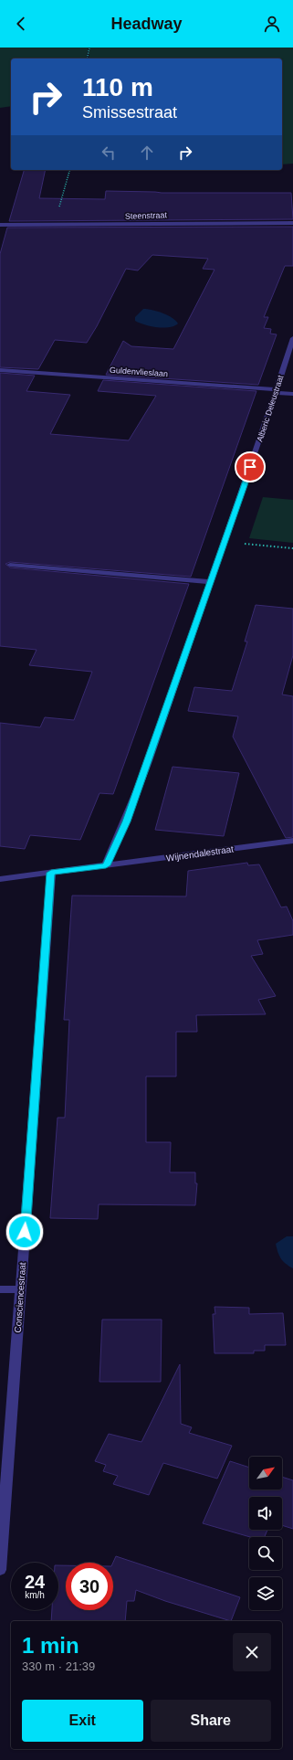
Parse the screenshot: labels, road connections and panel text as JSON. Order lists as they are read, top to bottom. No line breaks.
{"streets":{"street":["Steenstraat","Guldenvlieslaan","Alberic Deleustraat","Wijnendalestraat","Consciencestraat"]},"crossings":[["Guldenvlieslaan","Alberic Deleustraat"],["Alberic Deleustraat","Wijnendalestraat"],["Wijnendalestraat","Consciencestraat"]],"north":"top right","page":{"header":"Headway","turn":["110 m","Smissestraat"],"speed":"24 km/h","limit":"30","heading":["1 min","330 m · 21:39"],"buttons":["Exit","Share"]}}
